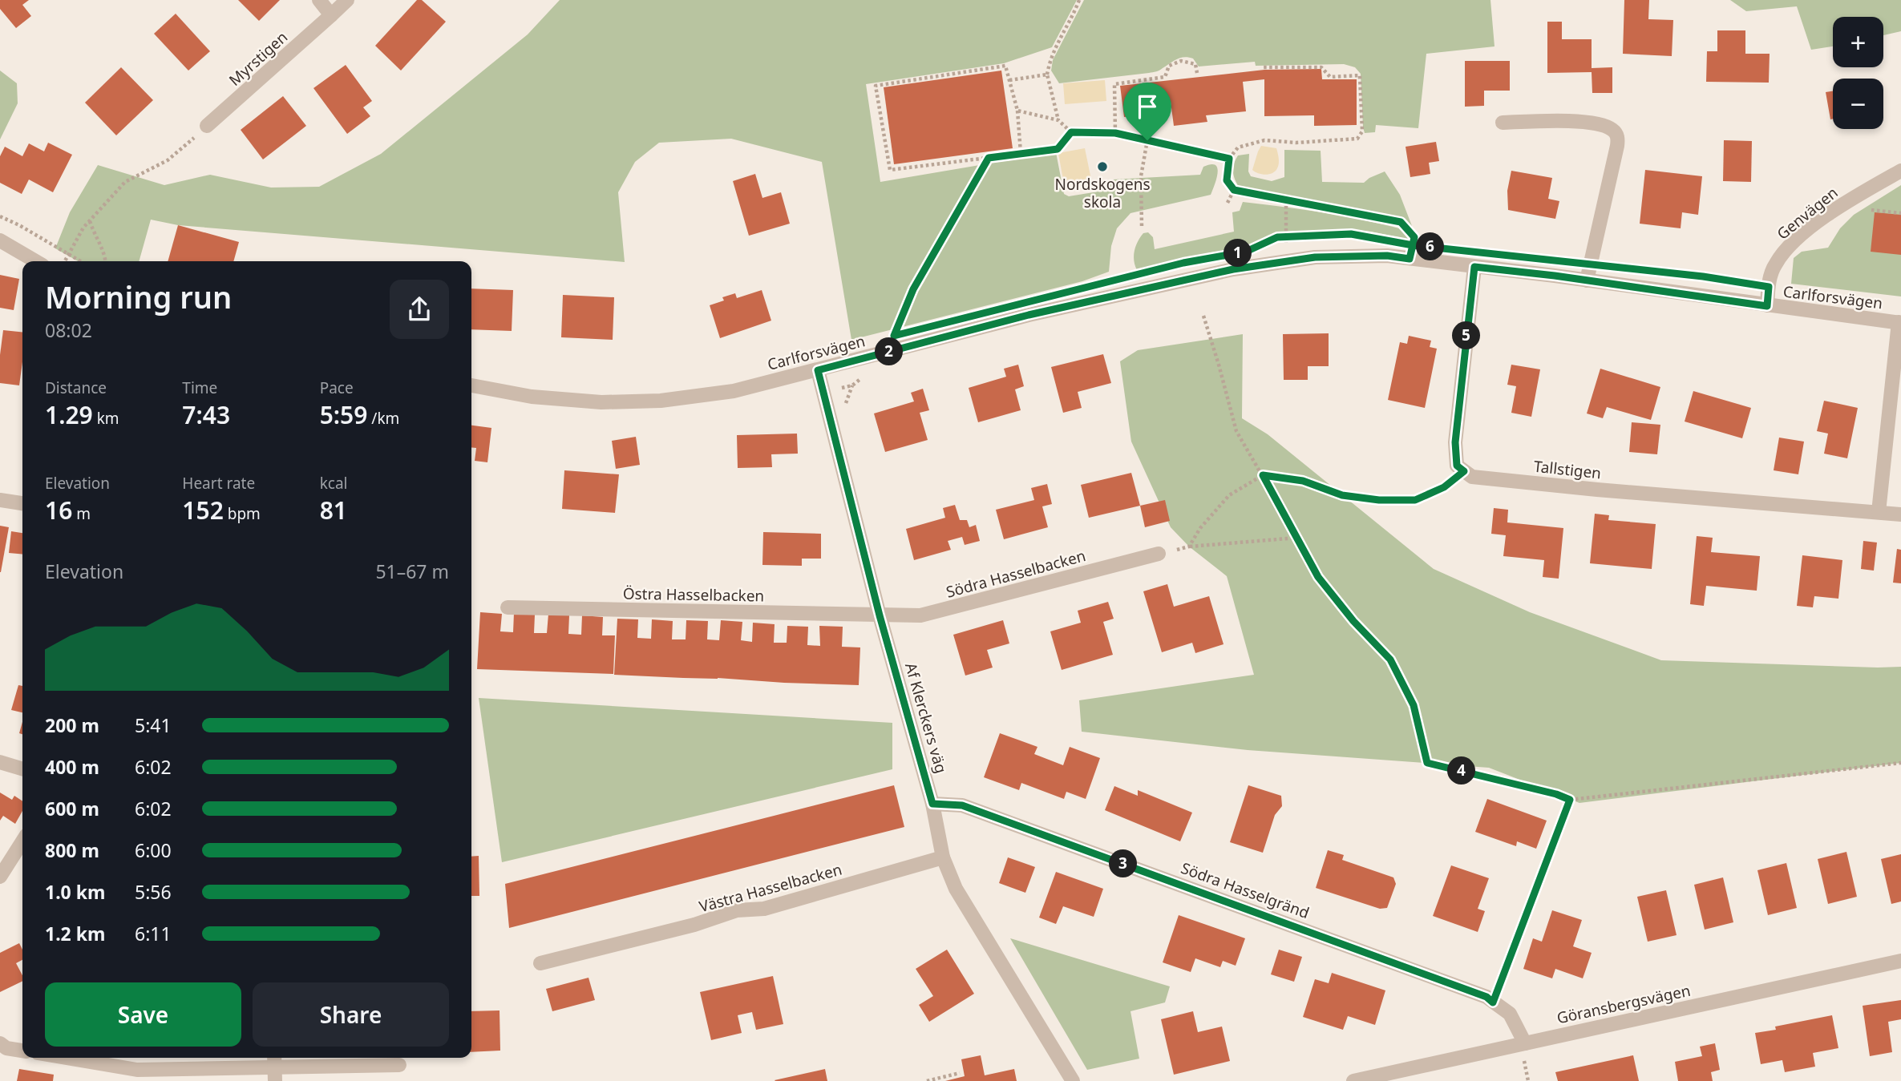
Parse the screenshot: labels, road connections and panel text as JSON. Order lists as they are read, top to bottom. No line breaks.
{"streets":{"street":["Myrstigen","Genvägen","Carlforsvägen","Tallstigen","Södra Hasselbacken","Östra Hasselbacken","Af Klerckers väg","Västra Hasselbacken","Södra Hasselgränd","Göransbergsvägen"]},"crossings":[["Genvägen","Carlforsvägen"],["Carlforsvägen","Af Klerckers väg"],["Södra Hasselbacken","Östra Hasselbacken"],["Södra Hasselbacken","Af Klerckers väg"],["Östra Hasselbacken","Af Klerckers väg"],["Af Klerckers väg","Västra Hasselbacken"],["Af Klerckers väg","Södra Hasselgränd"],["Södra Hasselgränd","Göransbergsvägen"]],"places":["Nordskogens skola"],"page":{"map_buttons":["+","−"],"pins":["6","1","5","2","4","3"],"heading":["Morning run","08:02"],"stats":[["Distance","1.29 km"],["Time","7:43"],["Pace","5:59 /km"],["Elevation","16 m"],["Heart rate","152 bpm"],["kcal","81"]],"chart":["Elevation","51–67 m"],"list":[{"name":"200 m","note":"5:41"},{"name":"400 m","note":"6:02"},{"name":"600 m","note":"6:02"},{"name":"800 m","note":"6:00"},{"name":"1.0 km","note":"5:56"},{"name":"1.2 km","note":"6:11"}],"buttons":["Save","Share"]}}
